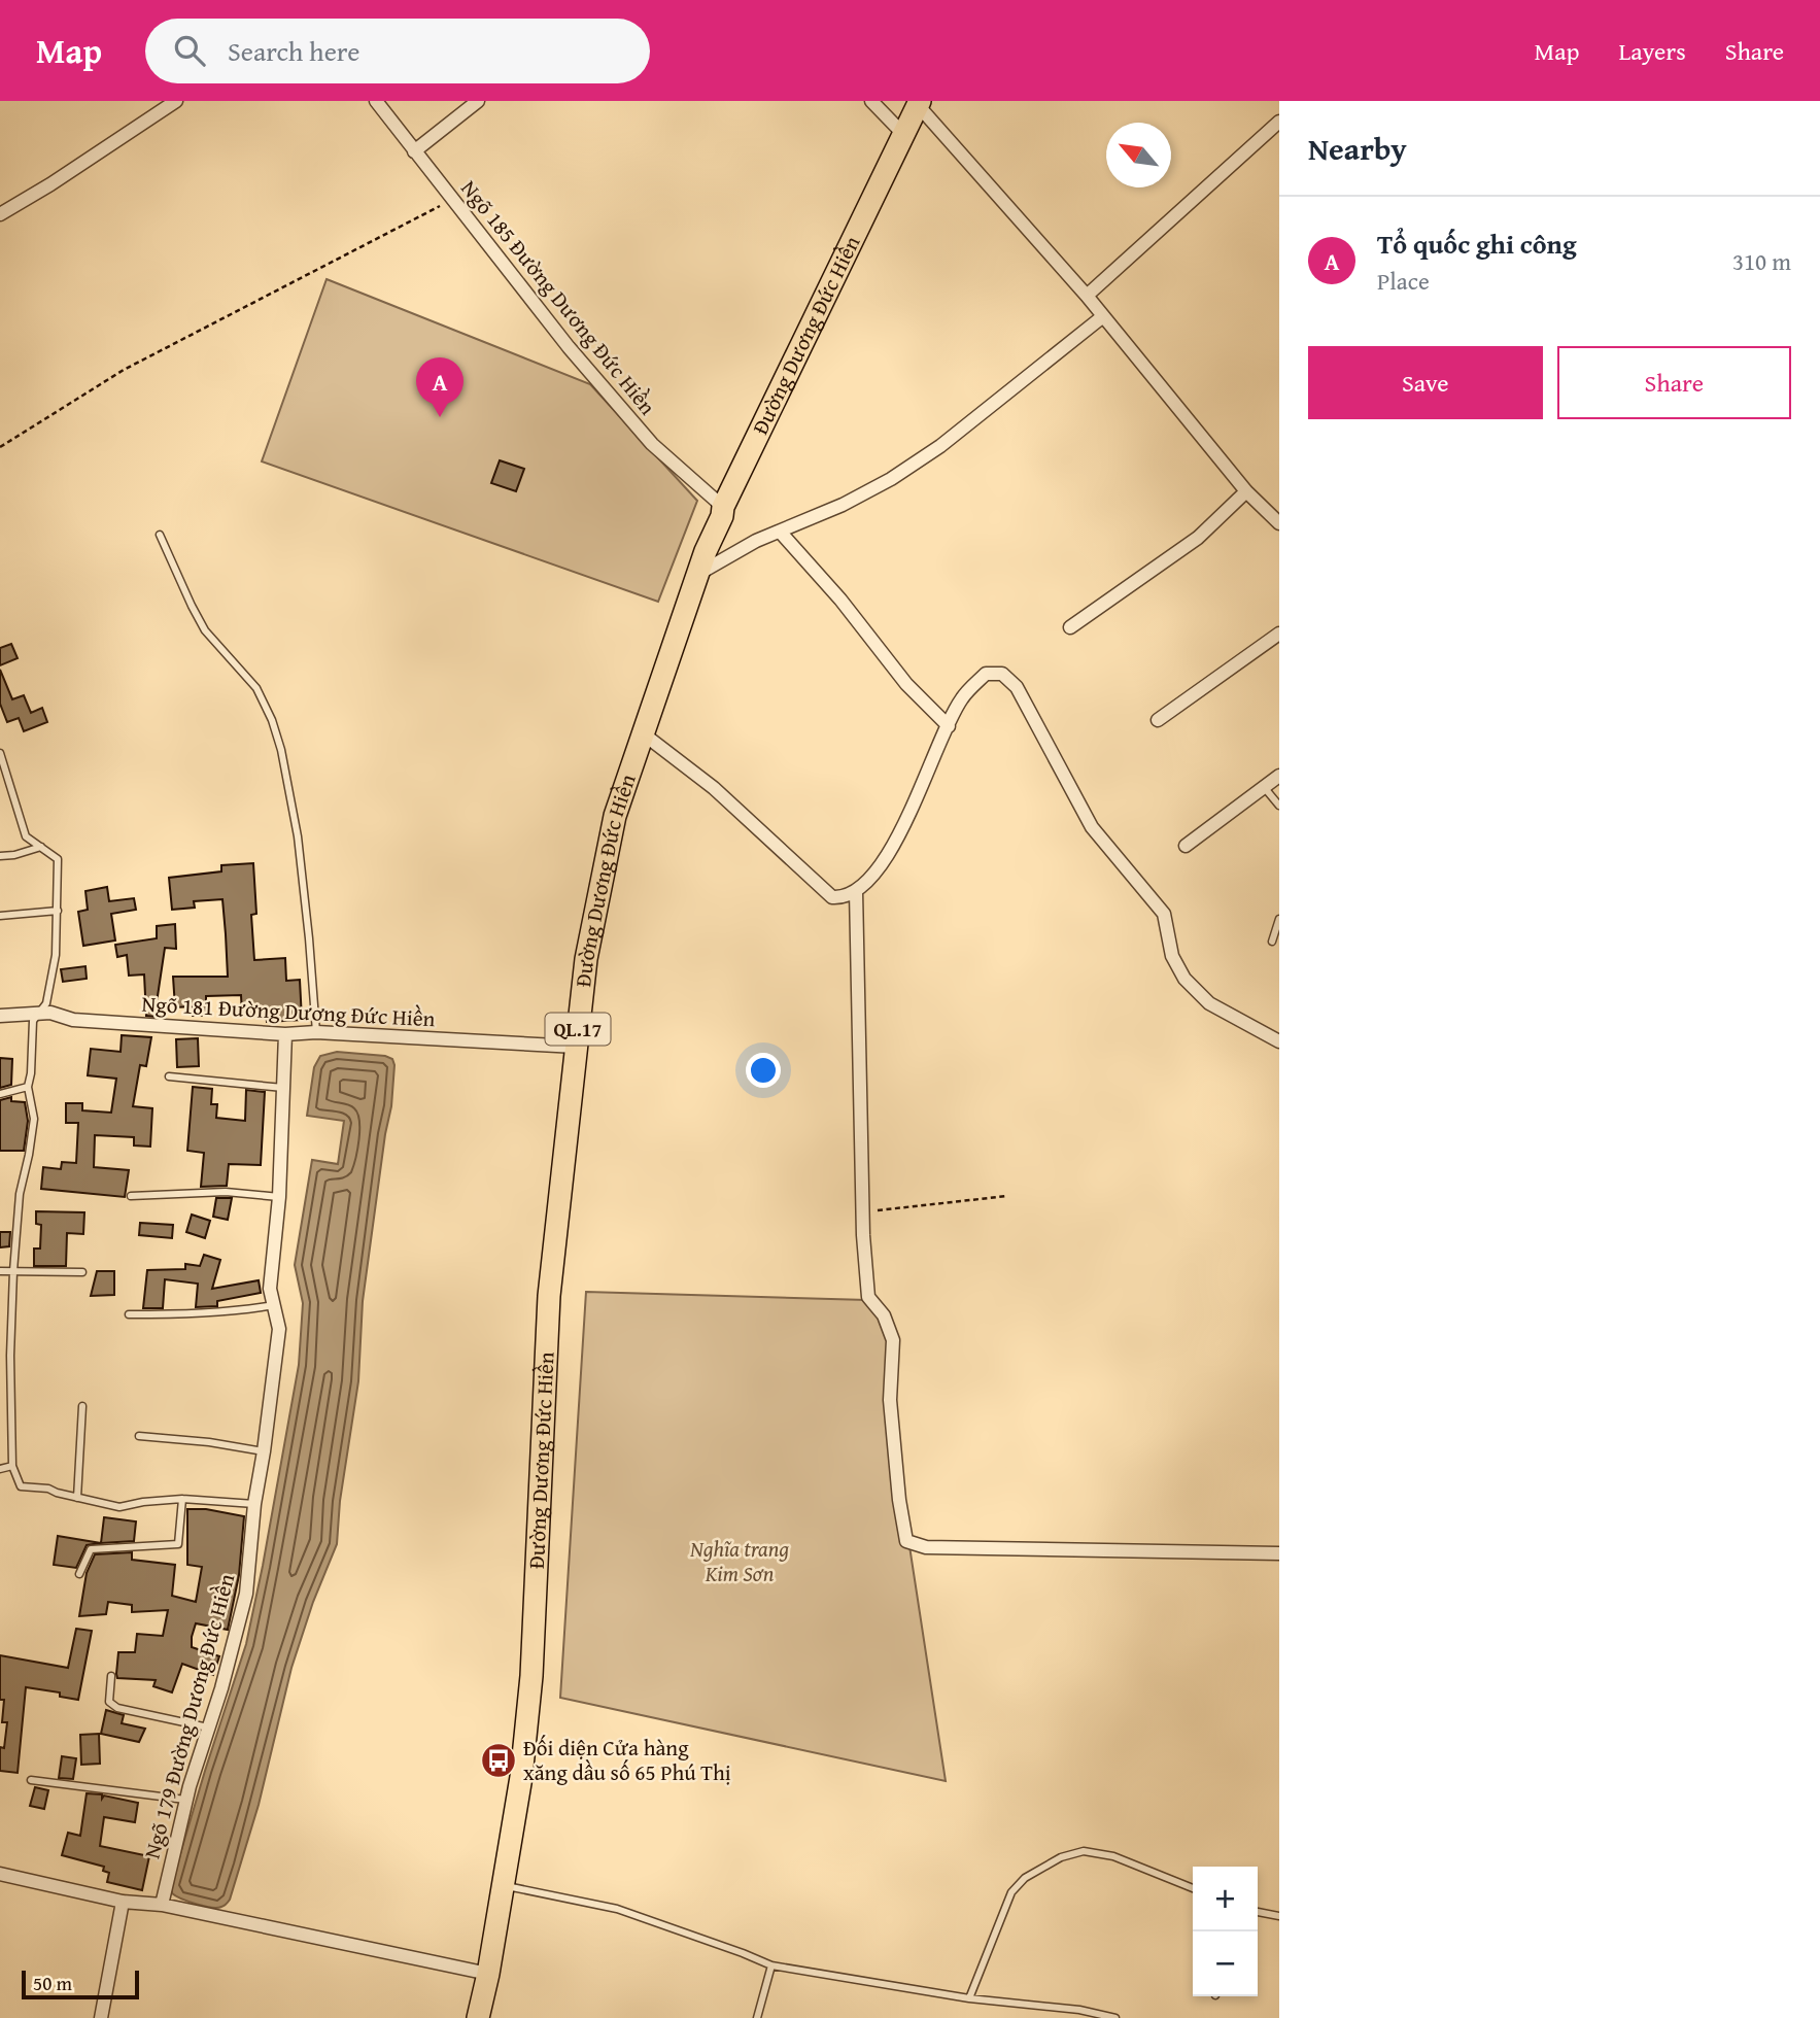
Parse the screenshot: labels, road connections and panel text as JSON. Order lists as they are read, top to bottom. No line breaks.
{"streets":{"highway":["Đường Dương Đức Hiền","QL.17"],"street":["Ngõ 185 Đường Dương Đức Hiền","Ngõ 181 Đường Dương Đức Hiền","Ngõ 179 Đường Dương Đức Hiền"]},"crossings":[["Ngõ 185 Đường Dương Đức Hiền","Đường Dương Đức Hiền"],["Đường Dương Đức Hiền","Ngõ 181 Đường Dương Đức Hiền"],["Ngõ 181 Đường Dương Đức Hiền","Ngõ 179 Đường Dương Đức Hiền"]],"parks":["Nghĩa trang Kim Sơn"],"places":{"bus stop":["Đối diện Cửa hàng xăng dầu số 65 Phú Thị"]},"scale_bar":"50 m","north":"top left","page":{"header":"Map","search":"Search here","nav":["Map","Layers","Share"],"heading":"Nearby","list":[{"mark":"A","name":"Tổ quốc ghi công","note":"Place","value":"310 m"}],"buttons":["Save","Share"],"pins":"A","map_buttons":["+","−"],"scale":"50 m"}}
